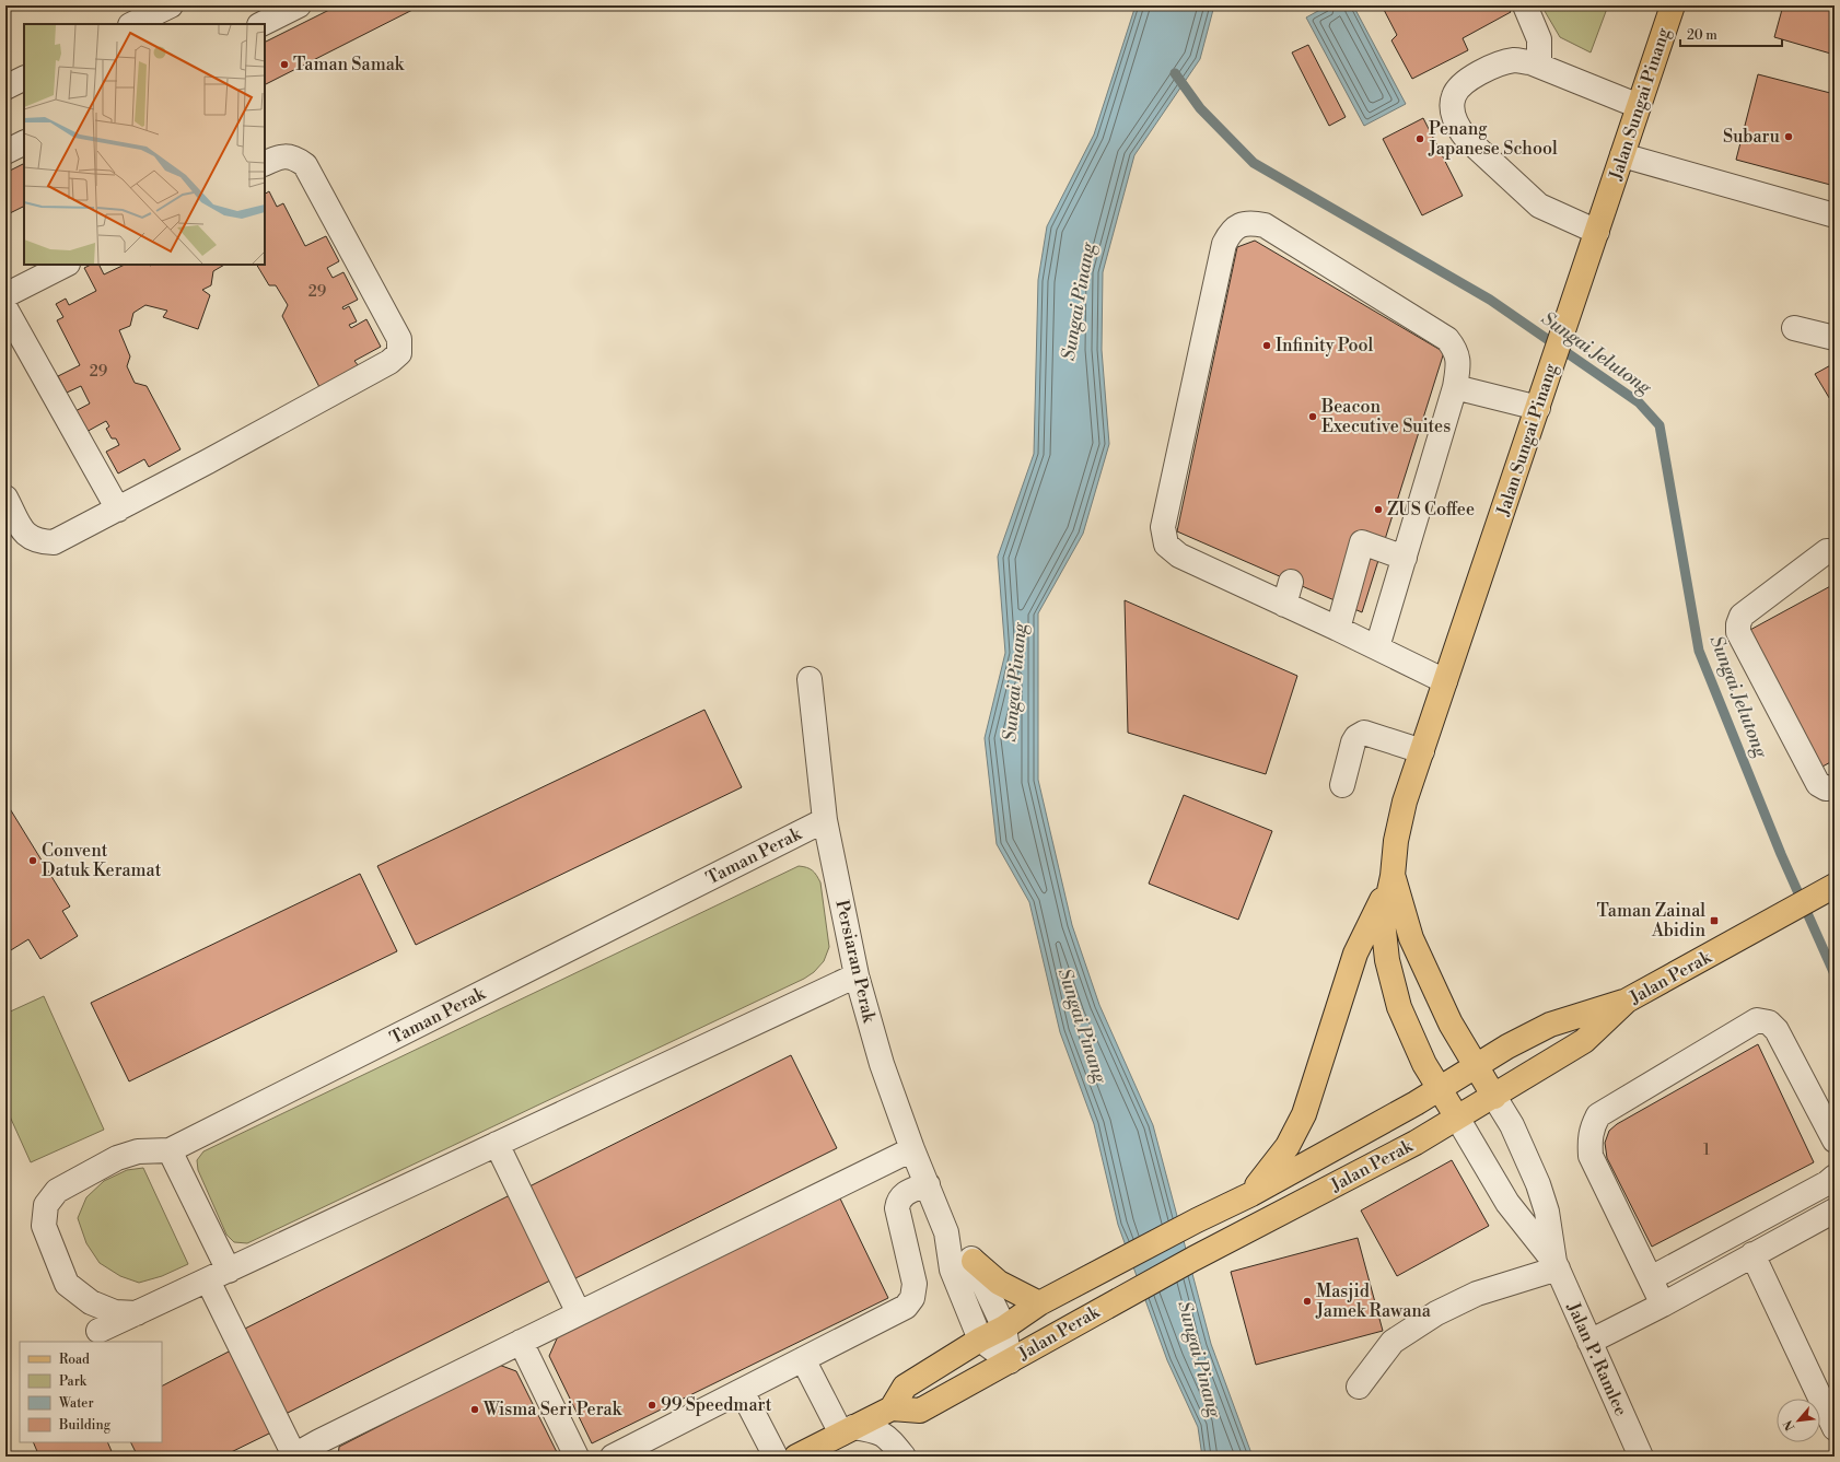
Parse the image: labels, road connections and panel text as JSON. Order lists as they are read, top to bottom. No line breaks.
{"streets":{"main road":["Jalan Sungai Pinang","Jalan Perak"],"street":["Taman Perak","Persiaran Perak","Jalan P. Ramlee"]},"crossings":[["Jalan Sungai Pinang","Jalan Perak"],["Jalan Sungai Pinang","Jalan P. Ramlee"],["Taman Perak","Persiaran Perak"],["Persiaran Perak","Jalan Perak"],["Jalan Perak","Jalan P. Ramlee"]],"water":["Sungai Pinang","Sungai Jelutong"],"places":{"other":["Taman Samak","Subaru","Penang Japanese School","Infinity Pool","Beacon Executive Suites","ZUS Coffee","Convent Datuk Keramat","Masjid Jamek Rawana","99 Speedmart","Wisma Seri Perak"],"transit":["Taman Zainal Abidin"]},"house_numbers":["29","29","1"],"legend":["Road","Park","Water","Building"],"scale_bar":"20 m","north":"bottom left"}
